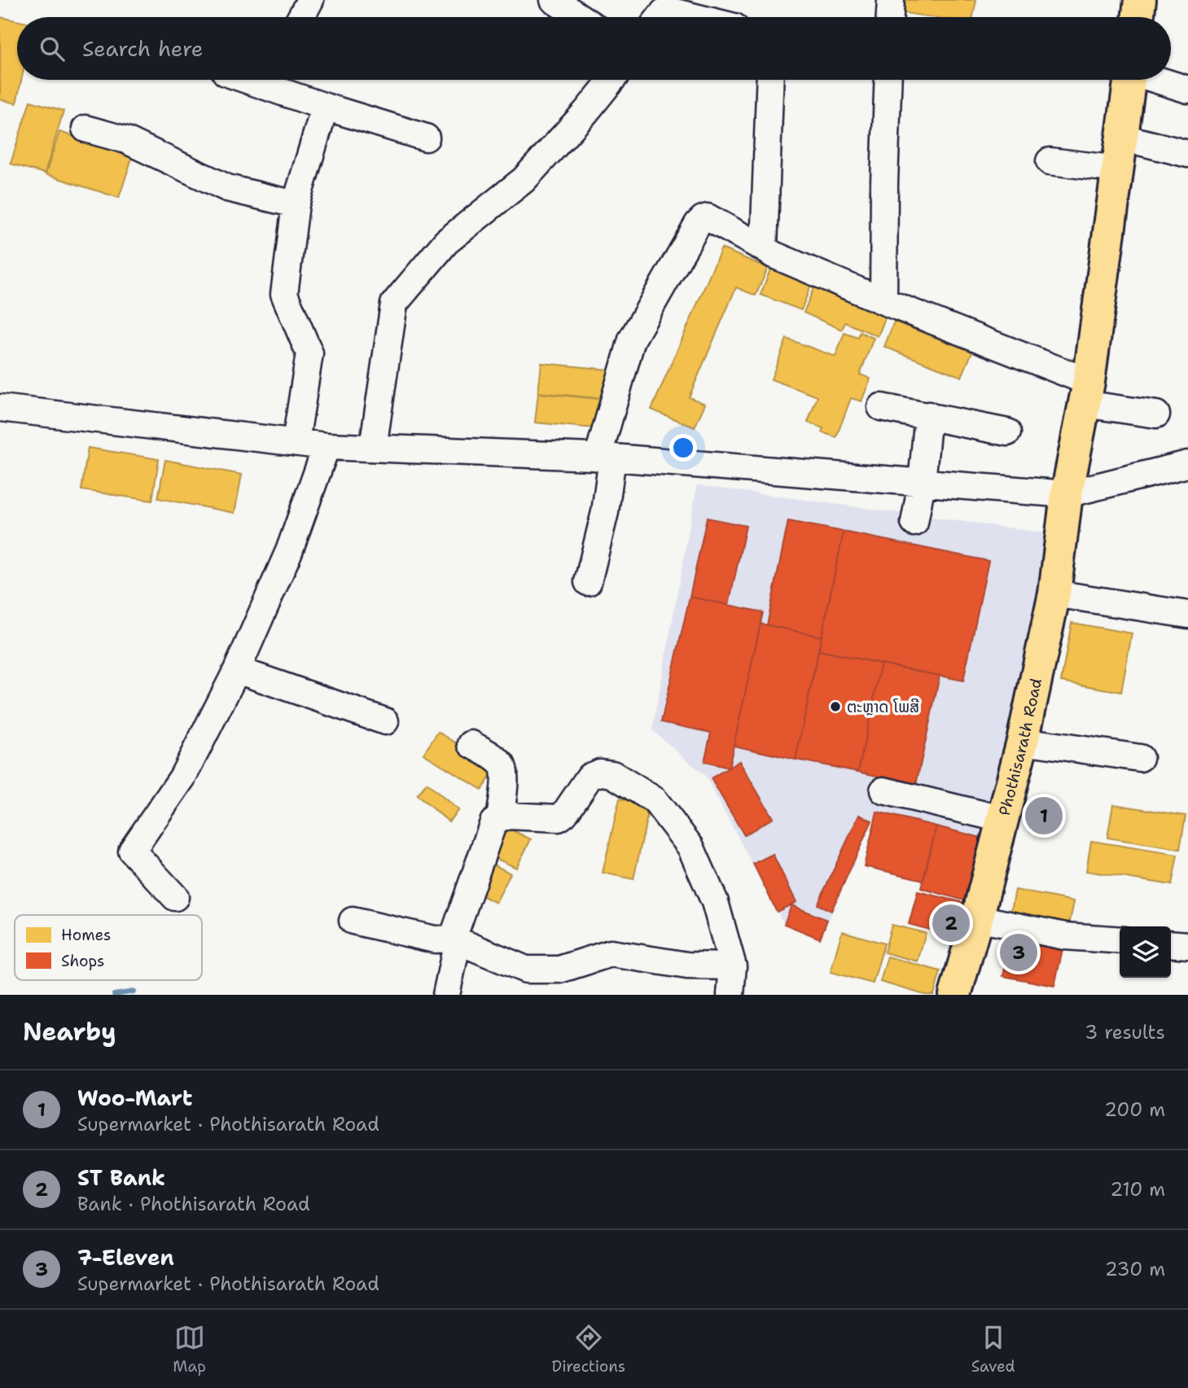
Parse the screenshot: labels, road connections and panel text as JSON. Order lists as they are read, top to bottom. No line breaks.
{"streets":{"main road":["Phothisarath Road"]},"places":["ຕະຫຼາດ ໂພສີ"],"legend":["Homes","Shops"],"page":{"search":"Search here","pins":["1","2","3"],"heading":["Nearby","3 results"],"list":[{"mark":"1","name":"Woo-Mart","note":"Supermarket · Phothisarath Road","value":"200 m"},{"mark":"2","name":"ST Bank","note":"Bank · Phothisarath Road","value":"210 m"},{"mark":"3","name":"7-Eleven","note":"Supermarket · Phothisarath Road","value":"230 m"}],"nav":["Map","Directions","Saved"]}}
